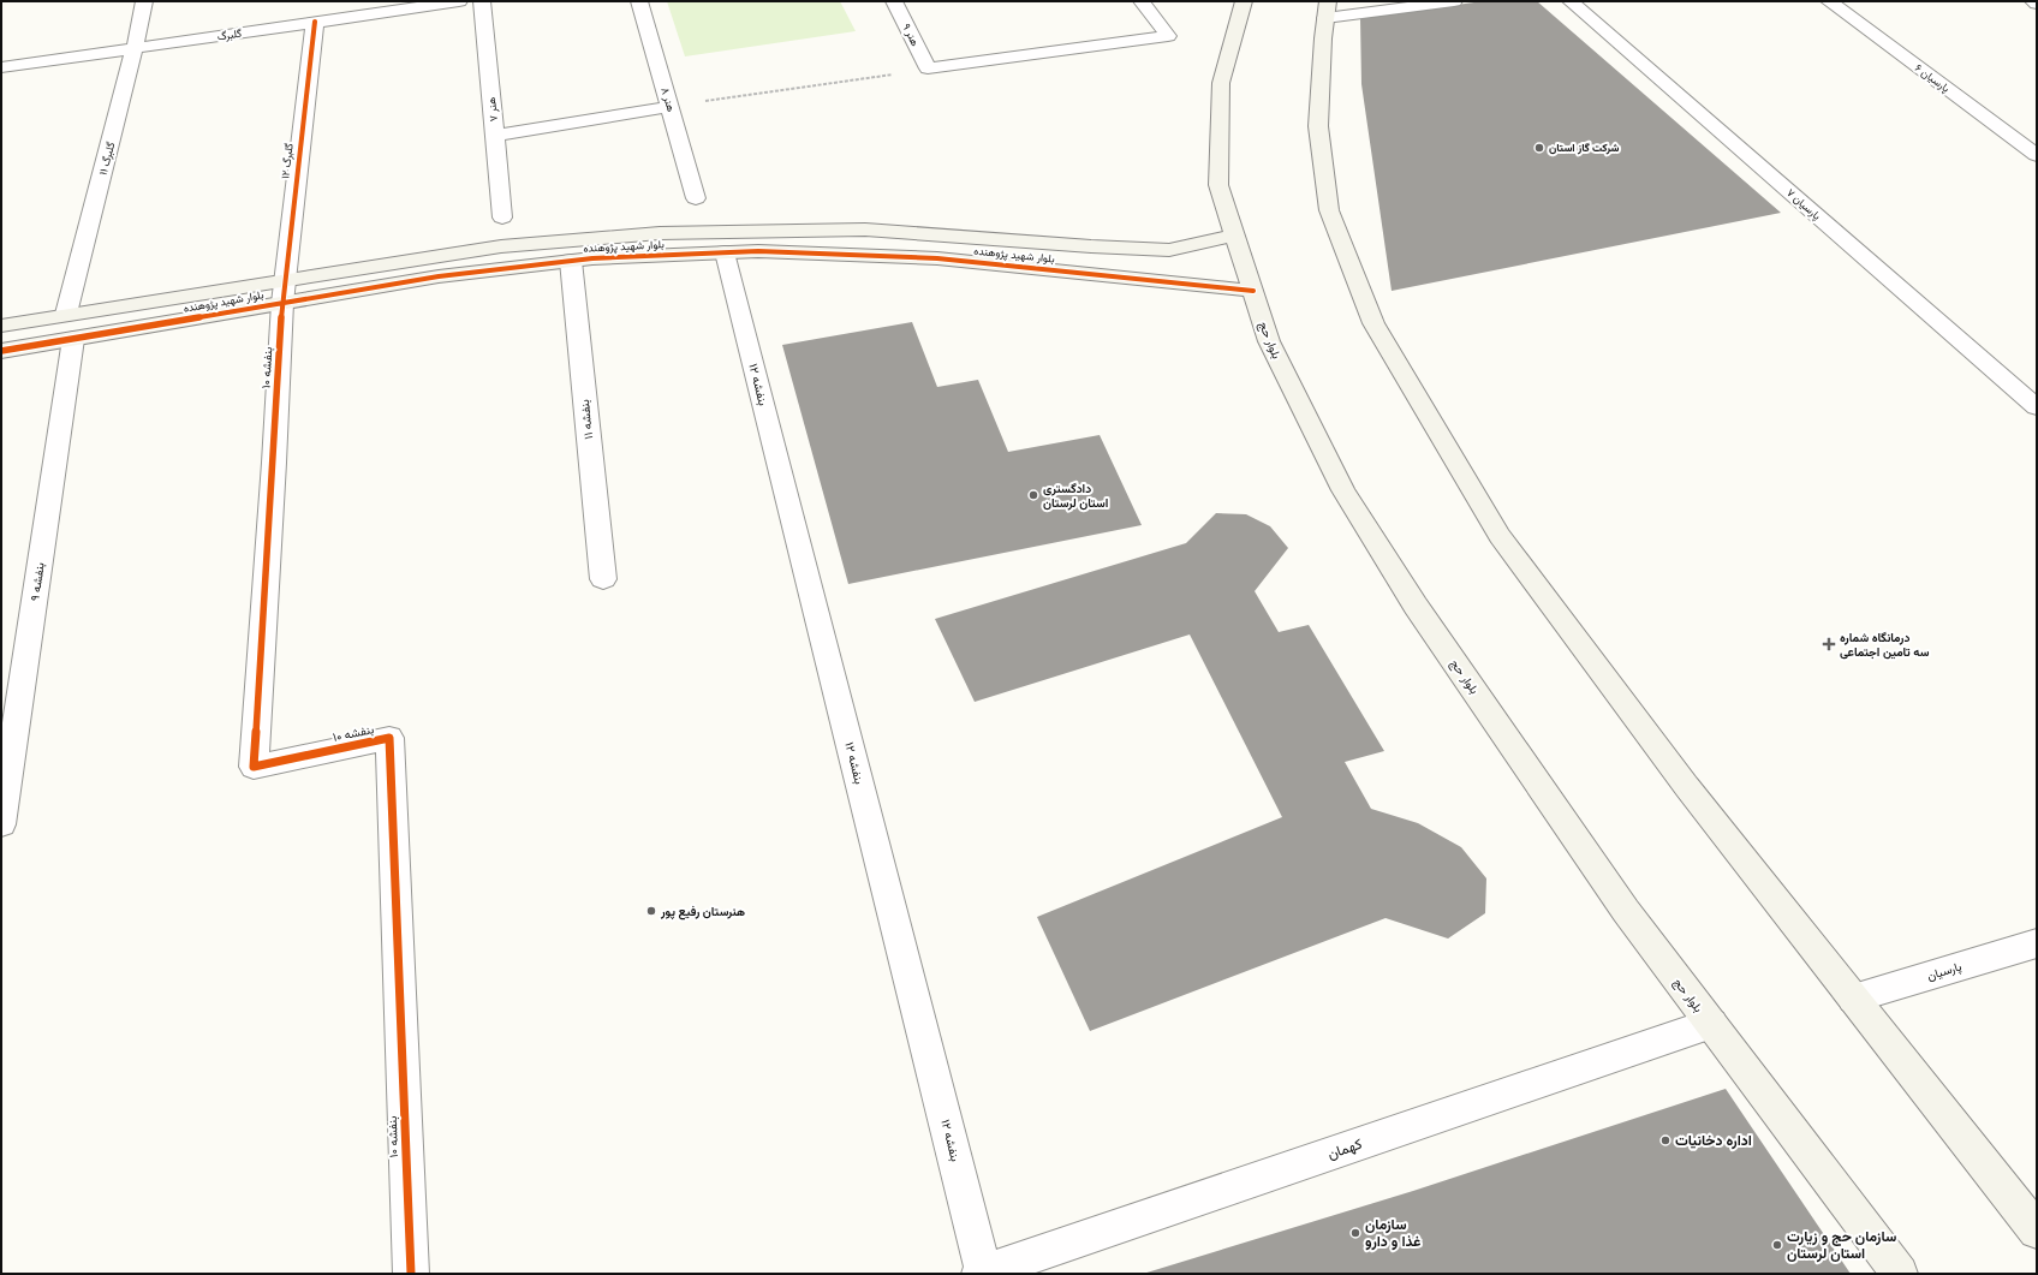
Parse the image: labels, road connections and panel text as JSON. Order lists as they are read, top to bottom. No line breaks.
{"streets":{"main road":["بلوار شهید پژوهنده","بلوار حج"],"street":["گلبرگ","هنر ۹","پارسیان ۶","هنر ۸","هنر ۷","گلبرگ ۱۱","گلبرگ ۱۲","پارسیان ۷","بنفشه ۱۰","بنفشه ۱۲","بنفشه ۱۱","بنفشه ۹","پارسیان","کهمان"]},"crossings":[["گلبرگ","گلبرگ ۱۱"],["گلبرگ","گلبرگ ۱۲"],["گلبرگ ۱۱","بلوار شهید پژوهنده"],["گلبرگ ۱۲","بلوار شهید پژوهنده"],["گلبرگ ۱۲","بنفشه ۱۰"],["بلوار شهید پژوهنده","بلوار حج"],["بلوار شهید پژوهنده","بنفشه ۱۰"],["بلوار شهید پژوهنده","بنفشه ۱۲"],["بلوار شهید پژوهنده","بنفشه ۱۱"],["بلوار شهید پژوهنده","بنفشه ۹"],["بلوار حج","کهمان"],["بنفشه ۱۲","کهمان"]],"places":{"other":["شرکت گاز استان","دادگستری استان لرستان","هنرستان رفیع پور","اداره دخانیات","سازمان غذا و دارو","سازمان حج و زیارت استان لرستان"],"health":["درمانگاه شماره سه تامین اجتماعی"]}}
